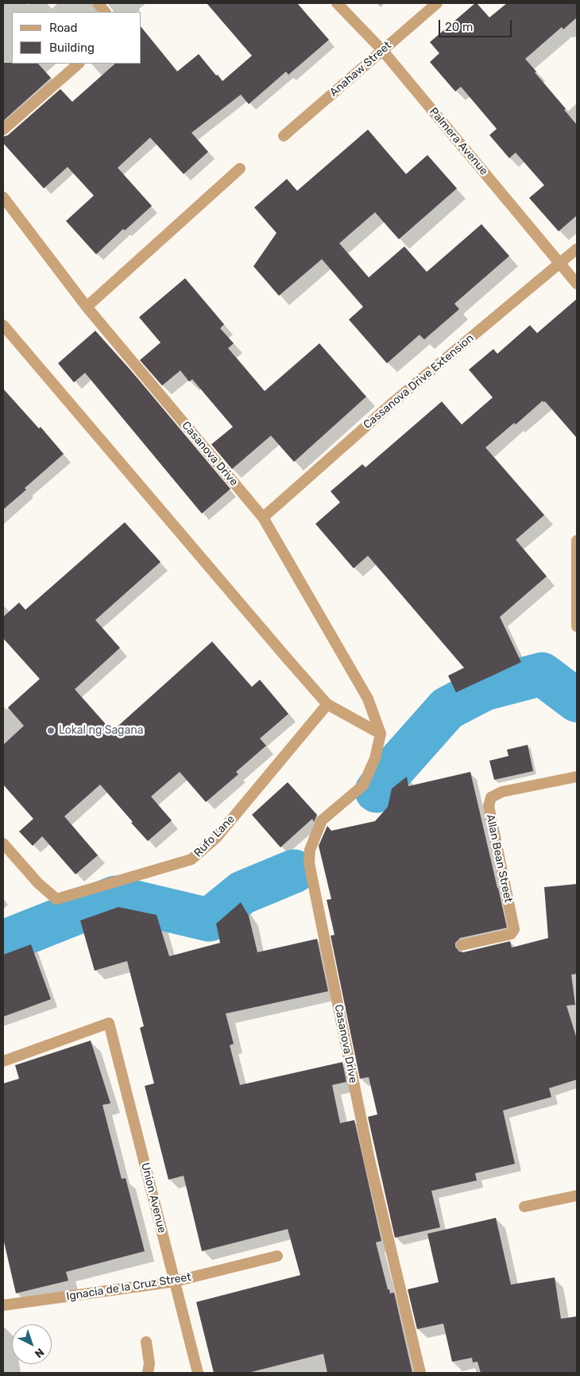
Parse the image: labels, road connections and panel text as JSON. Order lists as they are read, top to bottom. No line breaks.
{"streets":{"street":["Anahaw Street","Palmera Avenue","Cassanova Drive Extension","Casanova Drive","Rufo Lane","Allan Bean Street","Union Avenue","Ignacia de la Cruz Street"]},"crossings":[["Anahaw Street","Palmera Avenue"],["Palmera Avenue","Cassanova Drive Extension"],["Cassanova Drive Extension","Casanova Drive"],["Union Avenue","Ignacia de la Cruz Street"]],"places":["Lokal ng Sagana"],"legend":["Road","Building"],"scale_bar":"20 m","north":"bottom right"}
